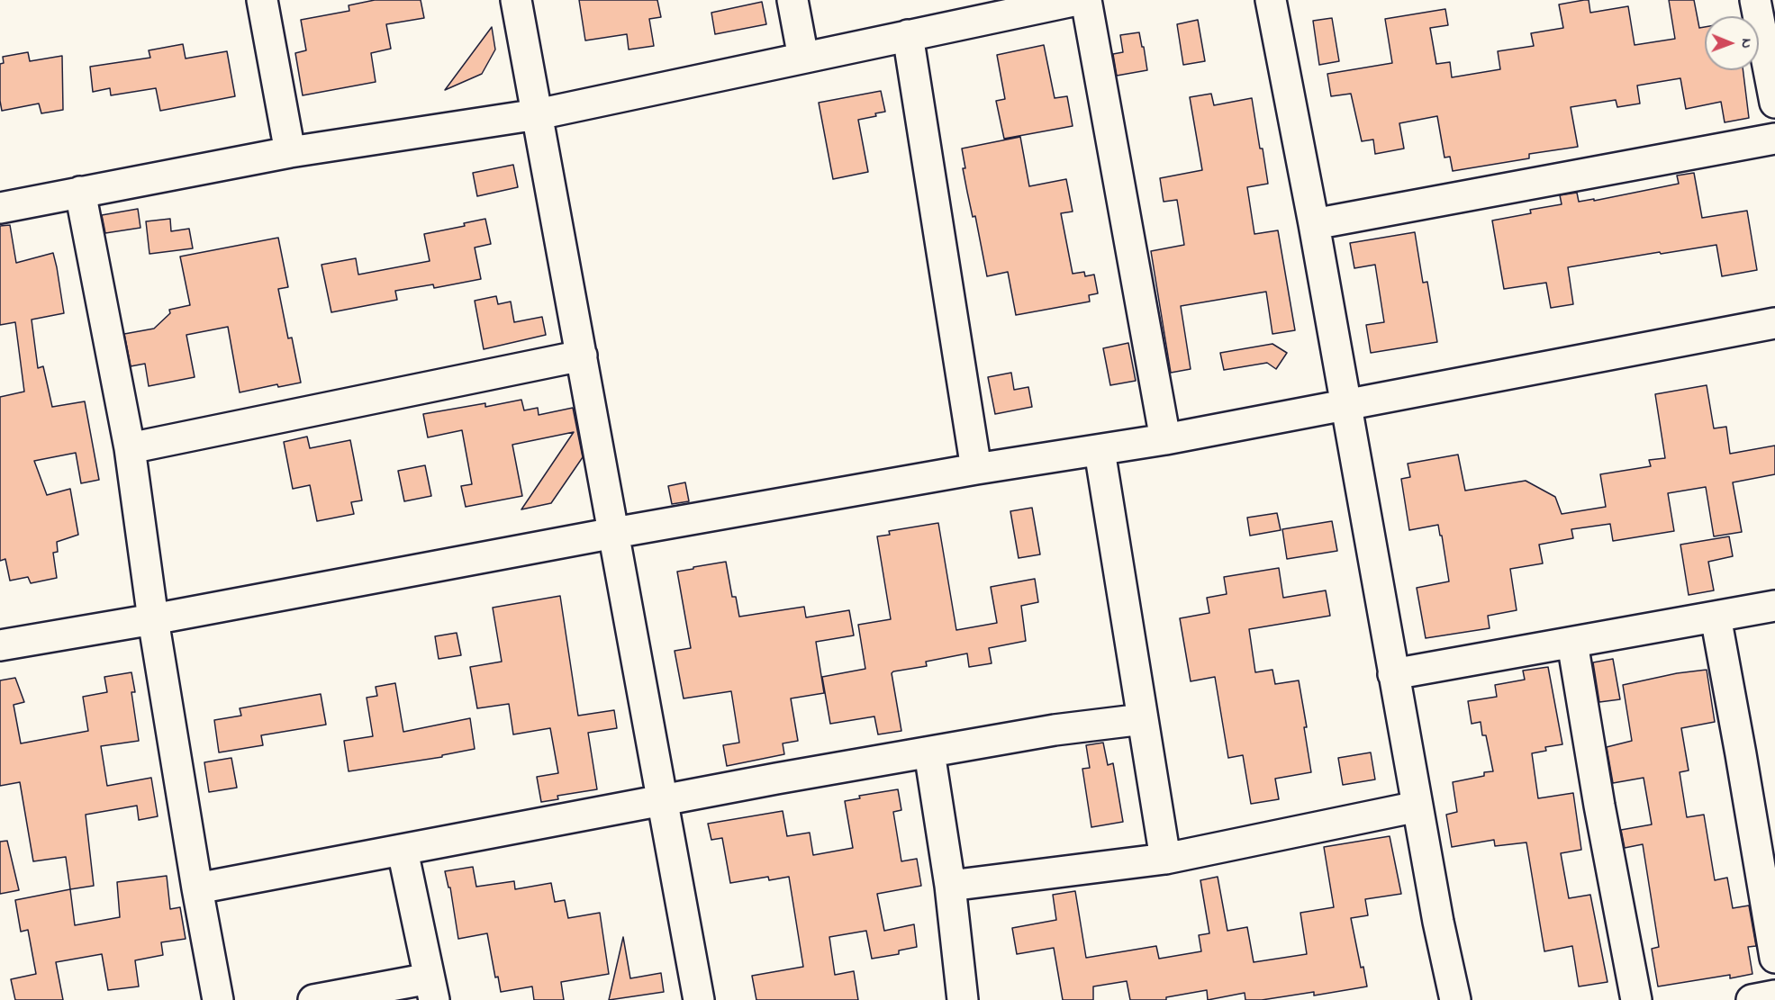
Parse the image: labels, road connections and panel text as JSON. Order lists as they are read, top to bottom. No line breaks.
{"north":"right"}
